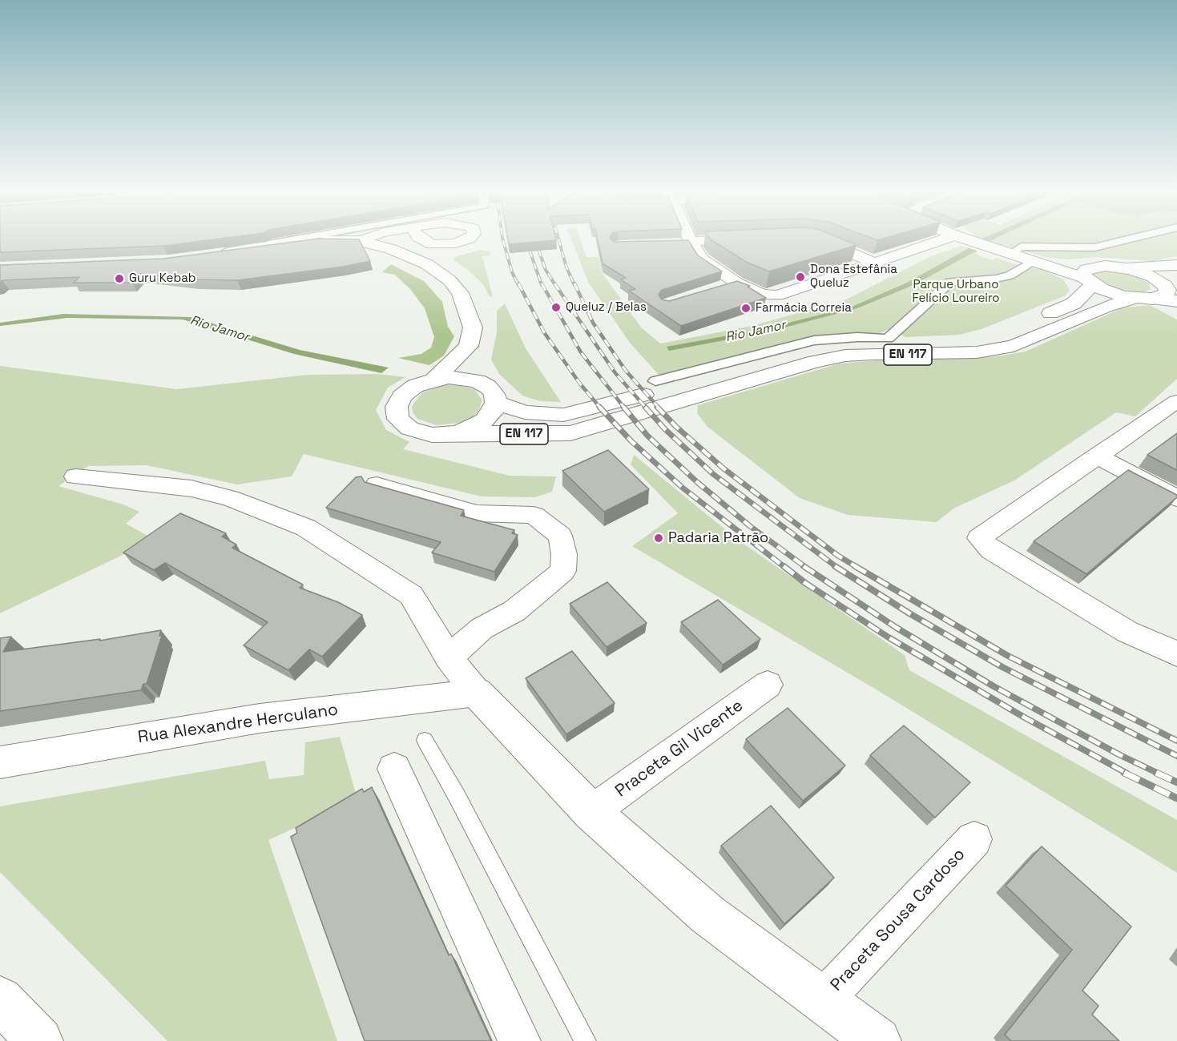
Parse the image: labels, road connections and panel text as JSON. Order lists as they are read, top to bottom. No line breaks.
{"streets":{"main road":["EN 117"],"street":["Rua Alexandre Herculano","Praceta Gil Vicente","Praceta Sousa Cardoso"]},"water":["Rio Jamor"],"parks":["Parque Urbano Felício Loureiro"],"places":["Dona Estefânia Queluz","Guru Kebab","Queluz / Belas","Farmácia Correia","Padaria Patrão"]}
